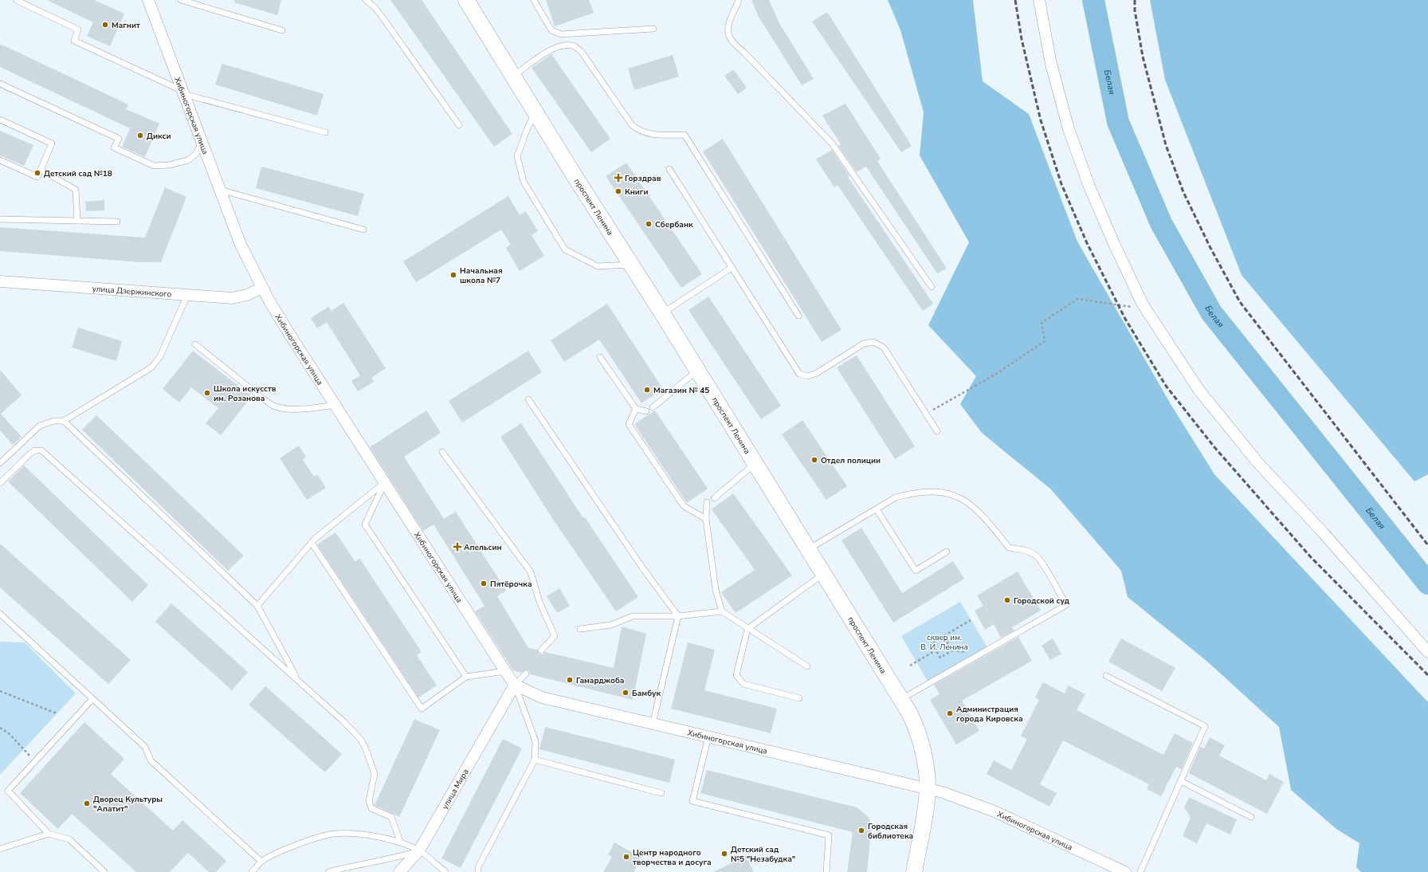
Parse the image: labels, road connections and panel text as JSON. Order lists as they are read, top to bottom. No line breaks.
{"streets":{"main road":["проспект Ленина"],"street":["Хибиногорская улица","улица Дзержинского","улица Мира"]},"crossings":[["Хибиногорская улица","проспект Ленина"],["Хибиногорская улица","улица Дзержинского"],["Хибиногорская улица","улица Мира"]],"water":["Белая"],"parks":["сквер им. В. И. Ленина"],"places":{"other":["Магнит","Дикси","Детский сад №18","Книги","Сбербанк","Начальная школа №7","Магазин № 45","Школа искусств им. Розанова","Отдел полиции","Пятёрочка","Городской суд","Гамарджоба","Бамбук","Администрация города Кировска","Дворец Культуры \"Апатит\"","Городская библиотека","Детский сад №5 \"Незабудка\"","Центр народного творчества и досуга"],"health":["Горздрав","Апельсин"]}}
